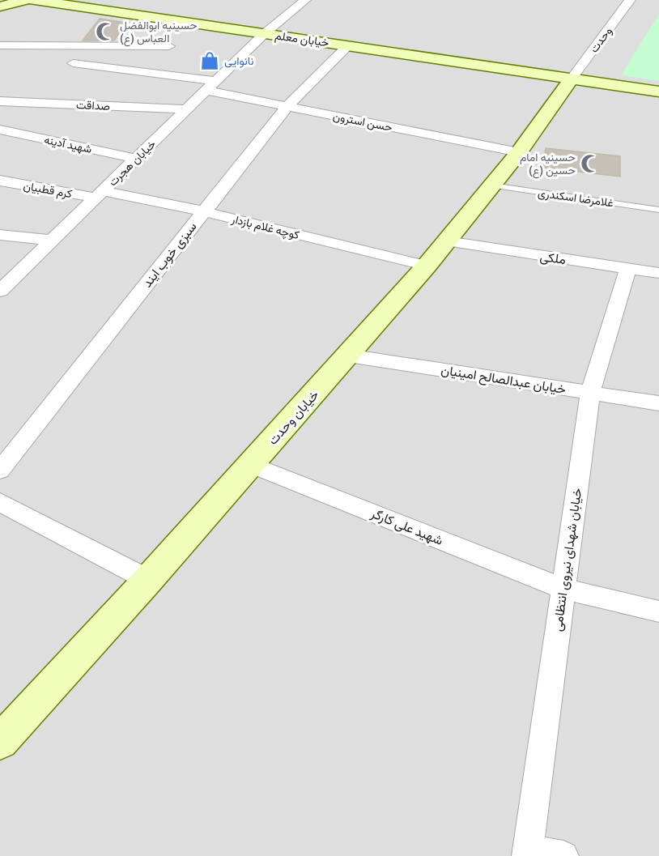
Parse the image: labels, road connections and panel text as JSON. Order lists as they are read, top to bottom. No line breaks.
{"streets":{"main road":["خیابان معلم","خیابان وحدت"],"street":["وحدت","صداقت","حسن استرون","شهید آدینه","خیابان هجرت","کرم قطبیان","کوچه غلام بازدار","سبزی خوب ایند","ملکی","خیابان عبدالصالح امینیان","شهید علی کارگر","خیابان شهدای نیروی انتظامی"],"lane":["غلامرضا اسکندری"]},"crossings":[["خیابان معلم","وحدت"],["خیابان معلم","خیابان هجرت"],["خیابان معلم","سبزی خوب ایند"],["خیابان معلم","خیابان وحدت"],["وحدت","خیابان وحدت"],["صداقت","خیابان هجرت"],["حسن استرون","خیابان هجرت"],["حسن استرون","سبزی خوب ایند"],["حسن استرون","خیابان وحدت"],["شهید آدینه","خیابان هجرت"],["خیابان هجرت","کرم قطبیان"],["خیابان هجرت","کوچه غلام بازدار"],["کرم قطبیان","کوچه غلام بازدار"],["غلامرضا اسکندری","خیابان وحدت"],["کوچه غلام بازدار","سبزی خوب ایند"],["کوچه غلام بازدار","خیابان وحدت"],["ملکی","خیابان وحدت"],["ملکی","خیابان شهدای نیروی انتظامی"],["خیابان عبدالصالح امینیان","خیابان وحدت"],["خیابان عبدالصالح امینیان","خیابان شهدای نیروی انتظامی"],["خیابان وحدت","شهید علی کارگر"],["شهید علی کارگر","خیابان شهدای نیروی انتظامی"]],"places":{"mosque":["حسینیه ابوالفضل العباس (ع)","حسینیه امام حسین (ع)"],"shop":["نانوایی"]}}
